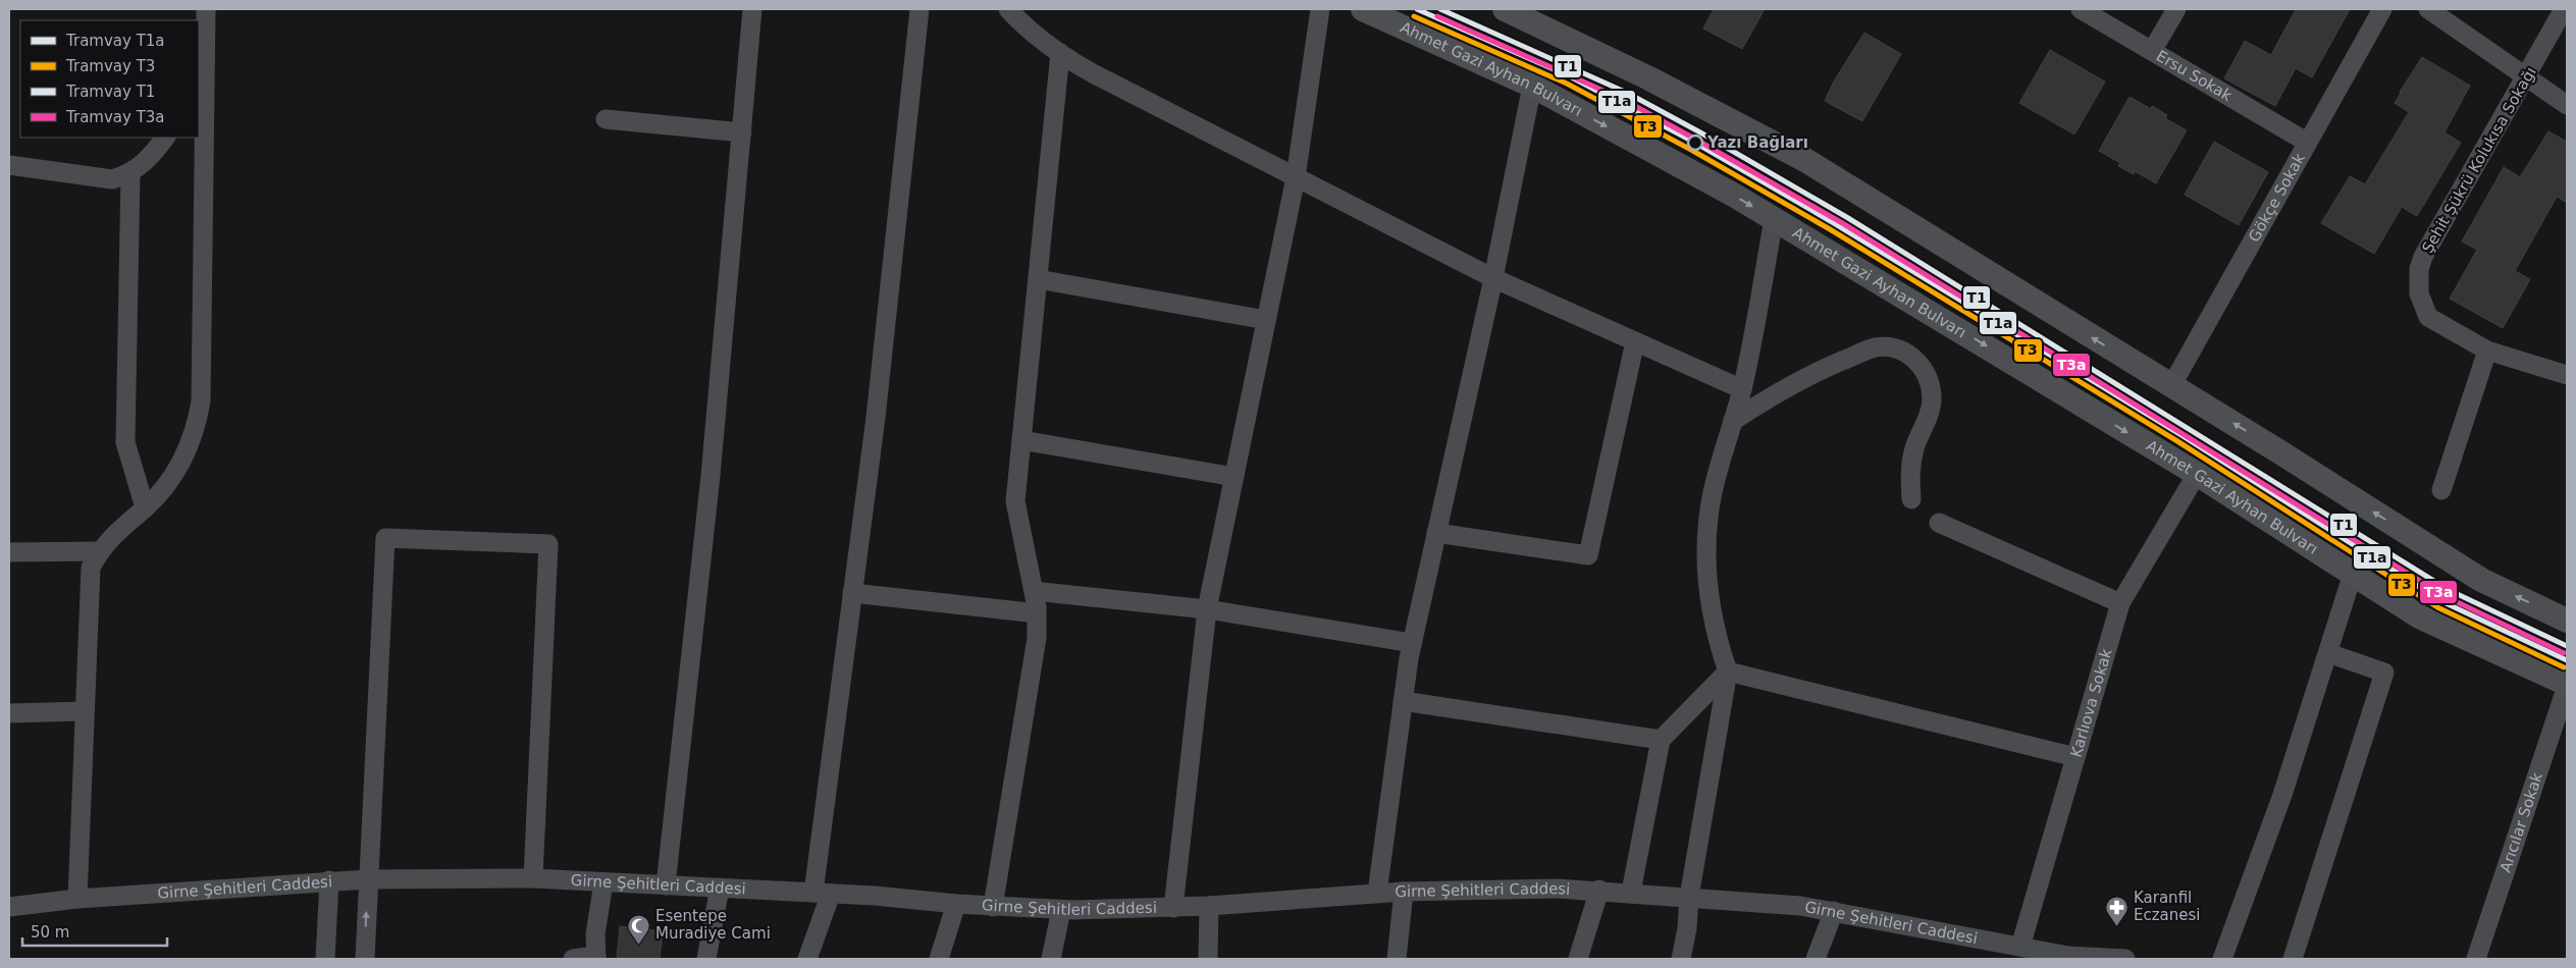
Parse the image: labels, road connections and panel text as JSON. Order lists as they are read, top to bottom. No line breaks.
{"streets":{"main road":["Ahmet Gazi Ayhan Bulvarı"],"street":["Ersu Sokak","Şehit Şükrü Kolukısa Sokağı","Gökçe Sokak","Karlıova Sokak","Arıcılar Sokak","Girne Şehitleri Caddesi"]},"crossings":[["Ahmet Gazi Ayhan Bulvarı","Karlıova Sokak"],["Ahmet Gazi Ayhan Bulvarı","Arıcılar Sokak"],["Ersu Sokak","Gökçe Sokak"],["Karlıova Sokak","Girne Şehitleri Caddesi"]],"places":{"other":["Yazı Bağları"],"pharmacy":["Karanfil Eczanesi"],"mosque":["Esentepe Muradiye Cami"]},"lines":["tram line T1a","tram line T1","tram line T3","tram line T3a"],"legend":["Tramvay T1a","Tramvay T3","Tramvay T1","Tramvay T3a"],"scale_bar":"50 m"}
